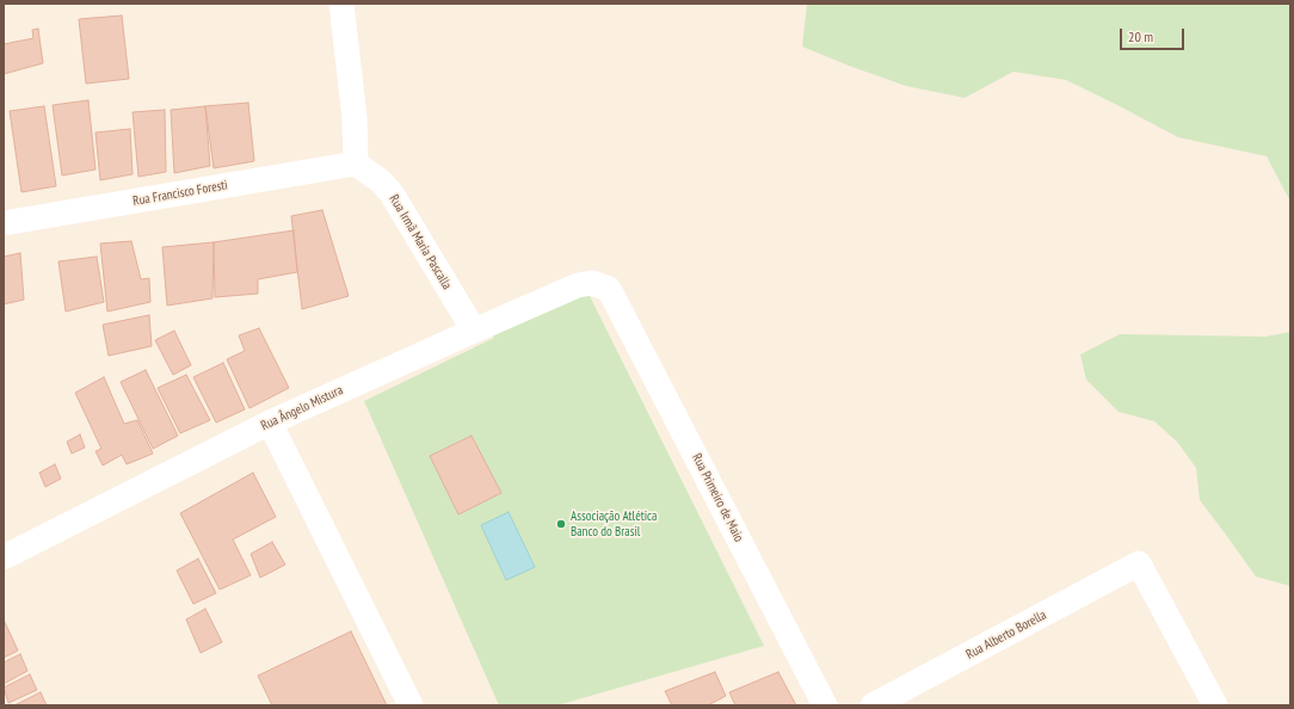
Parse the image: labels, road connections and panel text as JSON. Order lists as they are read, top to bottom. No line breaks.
{"streets":{"street":["Rua Francisco Foresti","Rua Irmã Maria Pascalla","Rua Ângelo Mistura","Rua Primeiro de Maio","Rua Alberto Borella"]},"crossings":[["Rua Francisco Foresti","Rua Irmã Maria Pascalla"],["Rua Irmã Maria Pascalla","Rua Ângelo Mistura"],["Rua Ângelo Mistura","Rua Primeiro de Maio"]],"places":["Associação Atlética Banco do Brasil"],"scale_bar":"20 m"}
